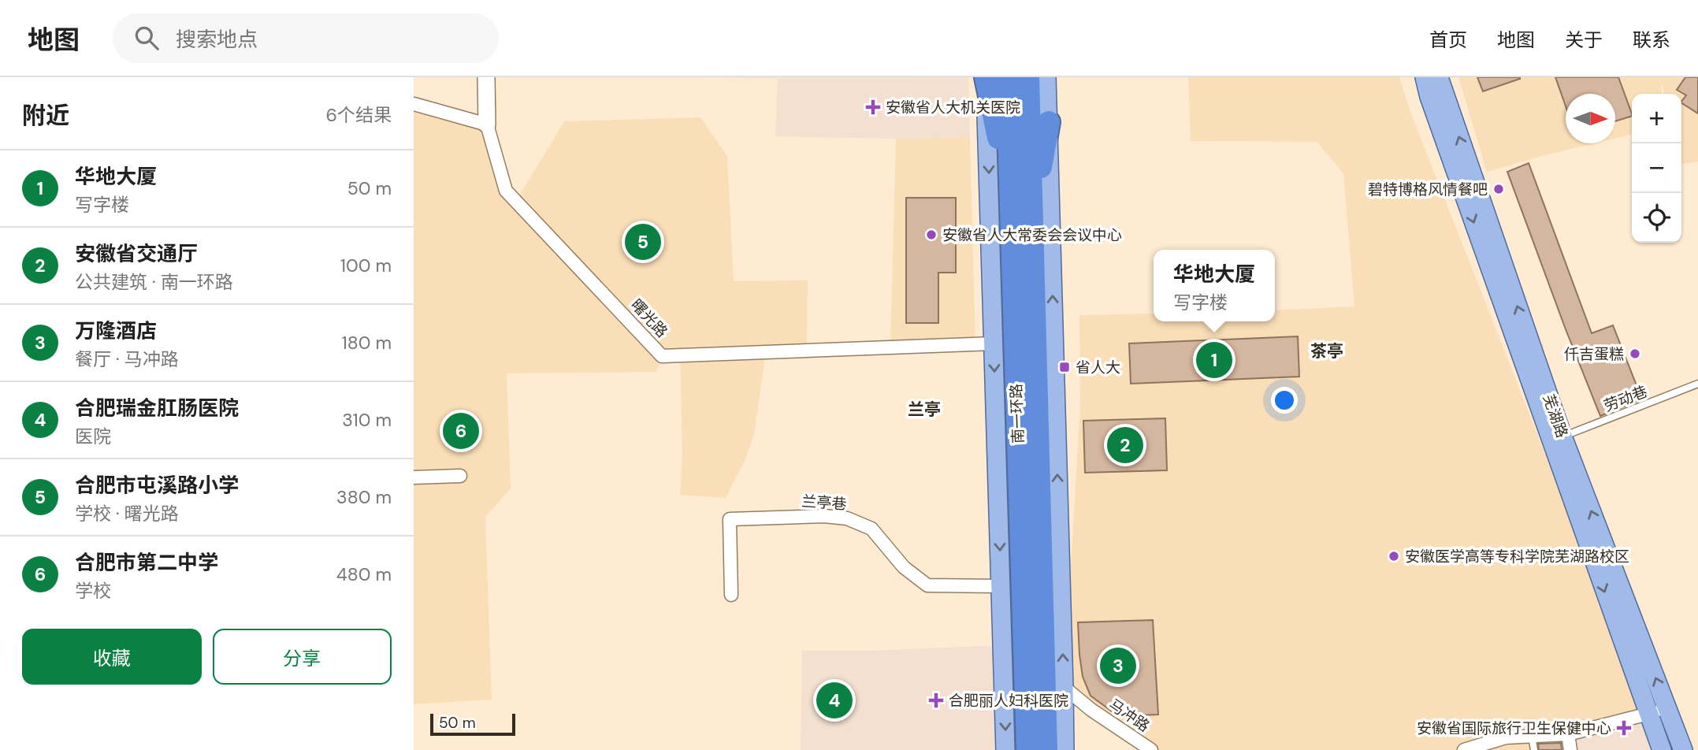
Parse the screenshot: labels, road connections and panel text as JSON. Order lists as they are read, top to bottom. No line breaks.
{"streets":{"highway":["南一环路"],"main road":["芜湖路"],"street":["曙光路","兰亭巷","马冲路"],"lane":["劳动巷"]},"crossings":[["劳动巷","芜湖路"]],"districts":["茶亭","兰亭"],"places":{"health":["安徽省人大机关医院","合肥丽人妇科医院","安徽省国际旅行卫生保健中心"],"other":["碧特博格风情餐吧","安徽省人大常委会会议中心","仟吉蛋糕","安徽医学高等专科学院芜湖路校区"],"transit":["省人大"]},"scale_bar":"50 m","north":"right","page":{"header":"地图","search":"搜索地点","nav":["首页","地图","关于","联系"],"heading":["附近","6个结果"],"map_buttons":["+","−"],"list":[{"mark":"1","name":"华地大厦","note":"写字楼","value":"50 m"},{"mark":"2","name":"安徽省交通厅","note":"公共建筑 · 南一环路","value":"100 m"},{"mark":"3","name":"万隆酒店","note":"餐厅 · 马冲路","value":"180 m"},{"mark":"4","name":"合肥瑞金肛肠医院","note":"医院","value":"310 m"},{"mark":"5","name":"合肥市屯溪路小学","note":"学校 · 曙光路","value":"380 m"},{"mark":"6","name":"合肥市第二中学","note":"学校","value":"480 m"}],"pins":["5","1","6","2","3","4"],"popup":["华地大厦","写字楼"],"buttons":["收藏","分享"],"scale":"50 m"}}
